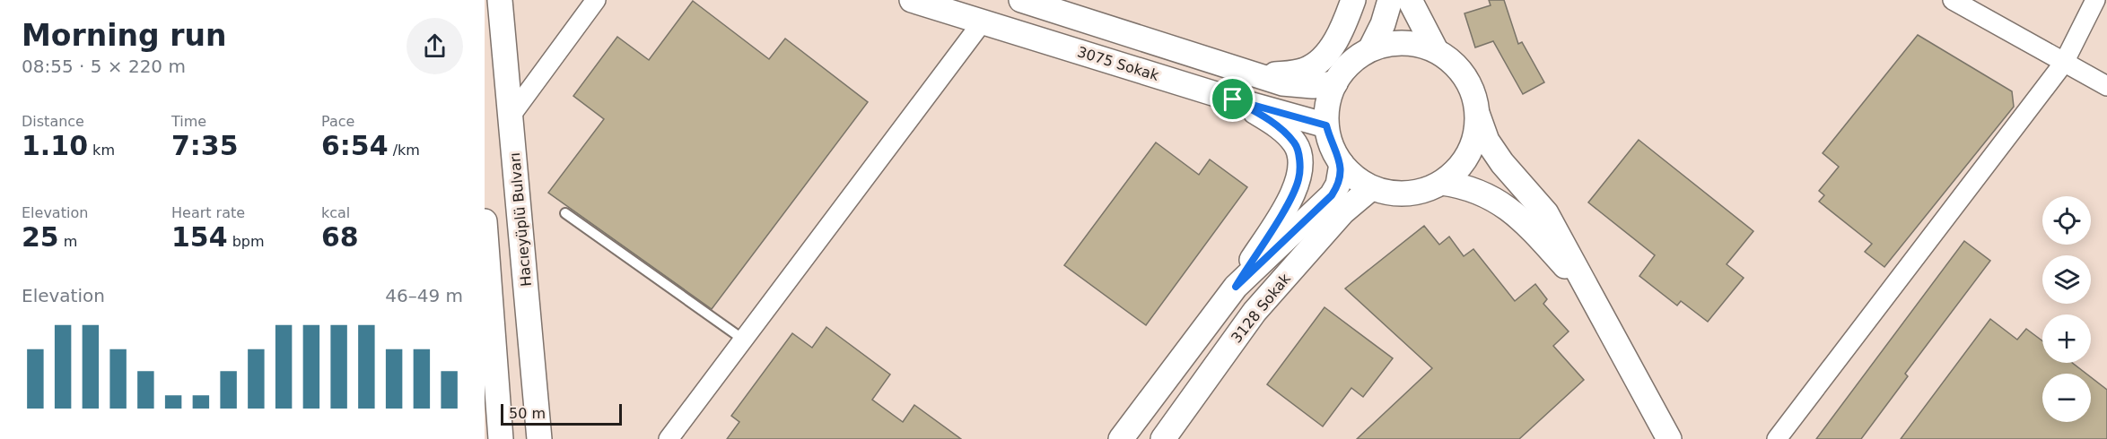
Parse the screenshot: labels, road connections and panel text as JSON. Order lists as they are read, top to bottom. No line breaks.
{"streets":{"street":["3075 Sokak","Hacıeyüplü Bulvarı","3128 Sokak"]},"crossings":[["3075 Sokak","3128 Sokak"]],"scale_bar":"50 m","page":{"heading":["Morning run","08:55 · 5 × 220 m"],"stats":[["Distance","1.10 km"],["Time","7:35"],["Pace","6:54 /km"],["Elevation","25 m"],["Heart rate","154 bpm"],["kcal","68"]],"map_buttons":["+","−"],"chart":["Elevation","46–49 m"],"scale":"50 m"}}
